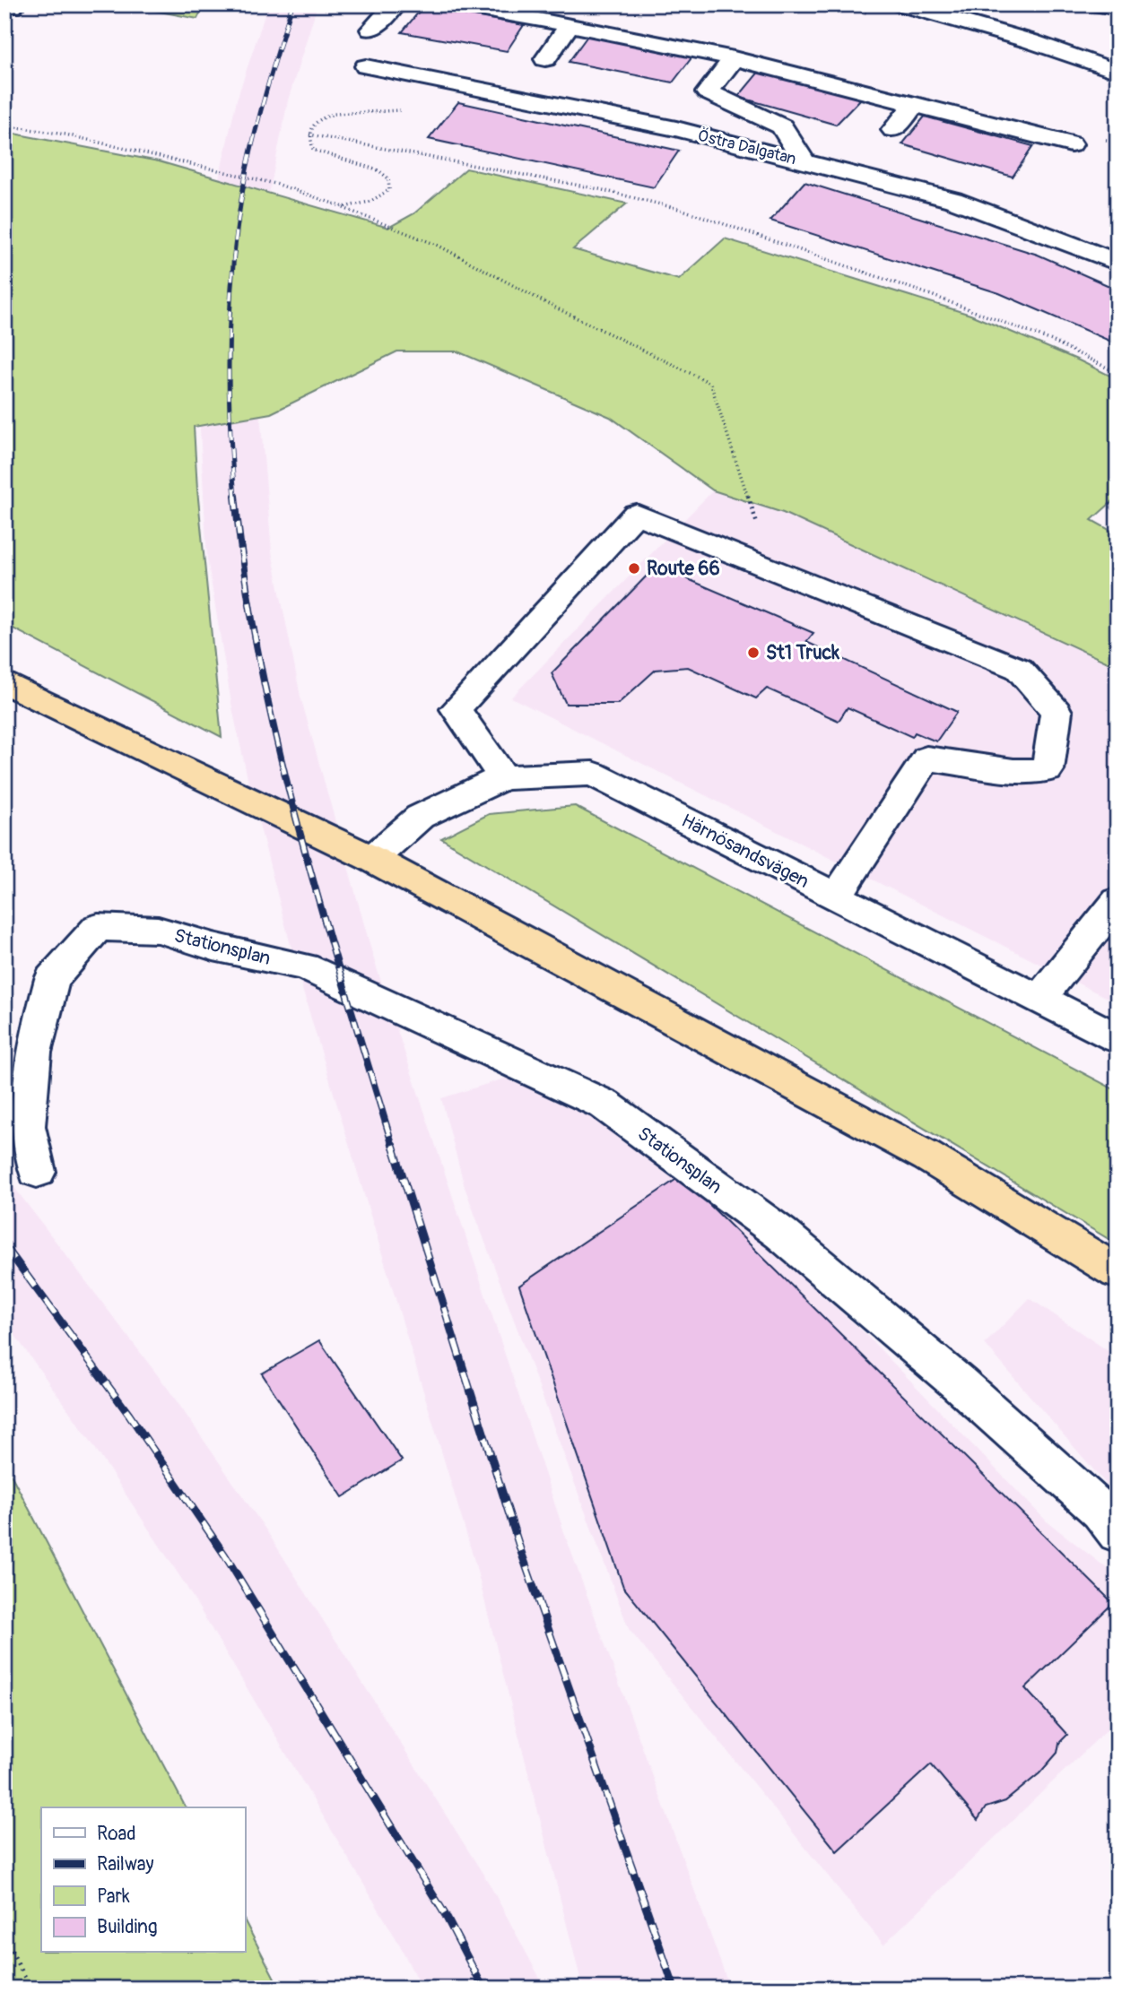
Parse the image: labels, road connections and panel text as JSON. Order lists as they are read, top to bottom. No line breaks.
{"streets":{"street":["Östra Dalgatan","Härnösandsvägen","Stationsplan"]},"places":["Route 66","St1 Truck"],"legend":["Road","Railway","Park","Building"]}
